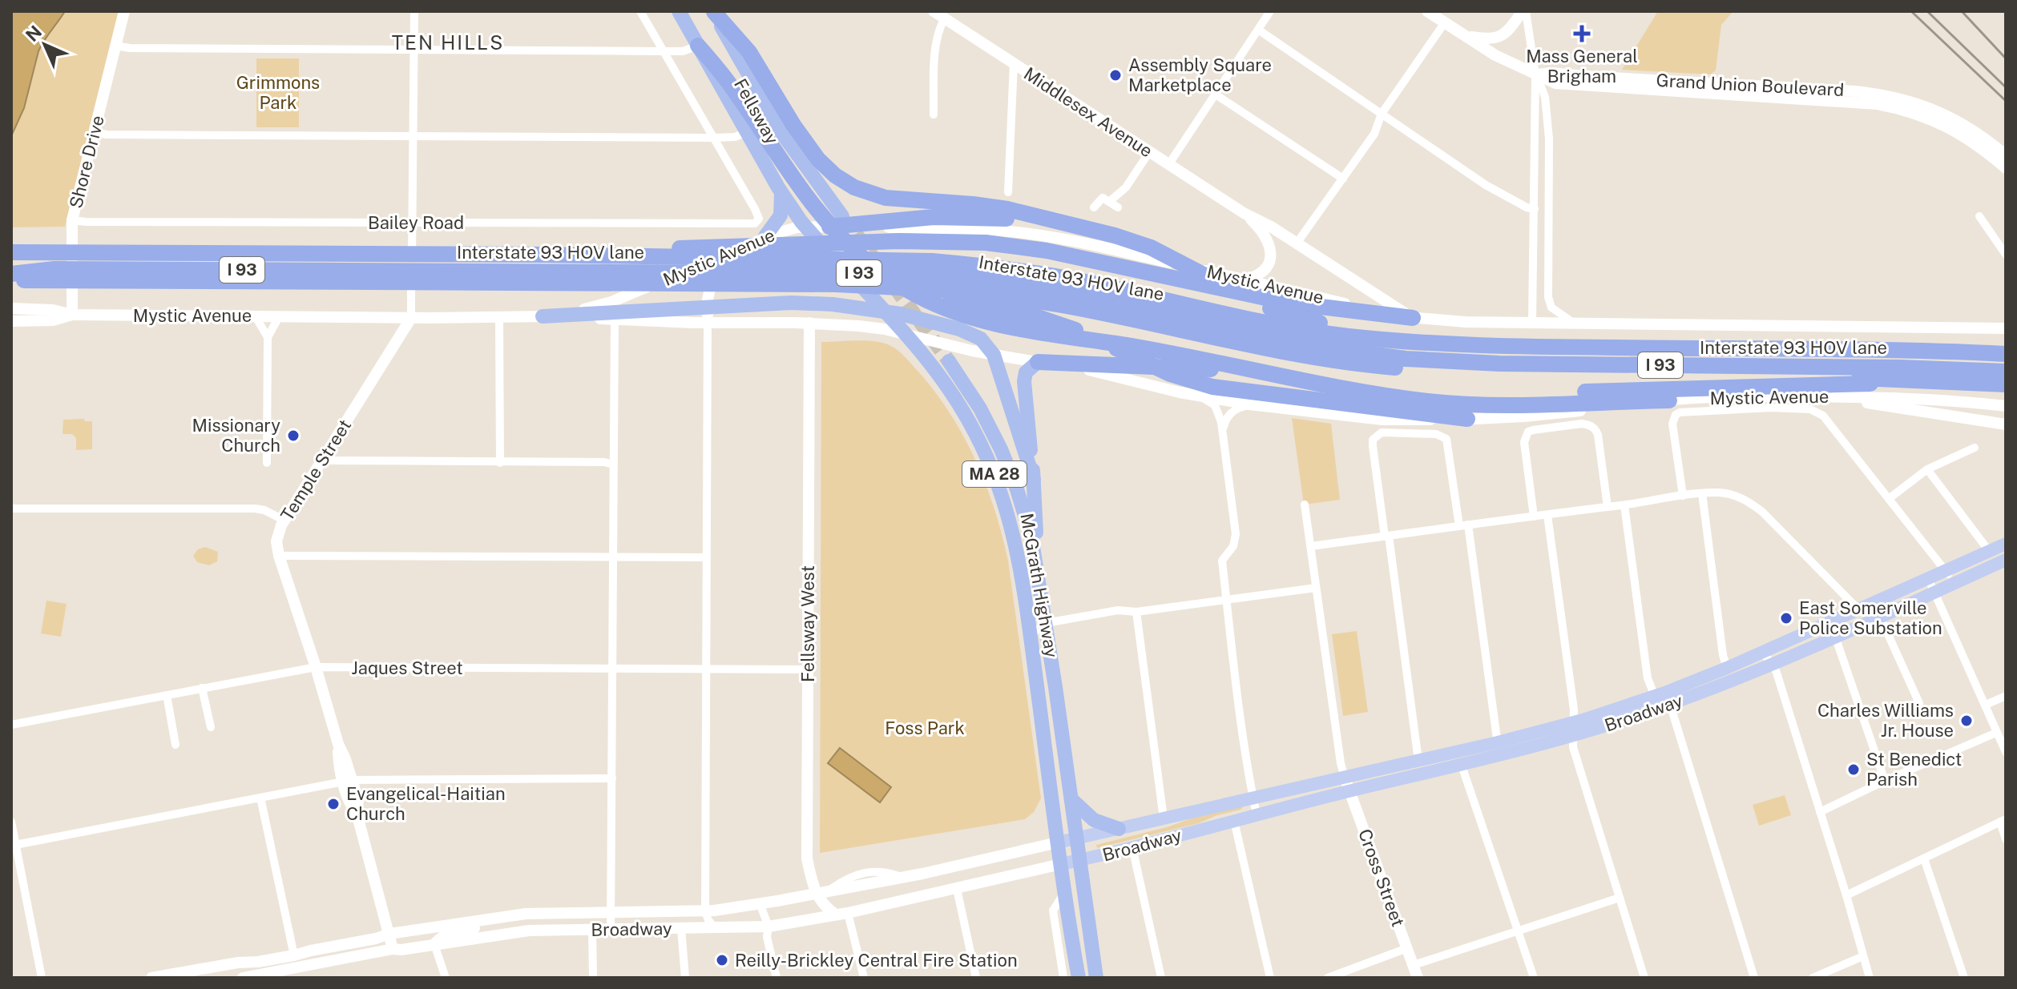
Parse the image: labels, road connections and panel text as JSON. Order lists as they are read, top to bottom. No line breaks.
{"streets":{"highway":["Fellsway","Interstate 93 HOV lane","I 93","MA 28","McGrath Highway"],"main road":["Grand Union Boulevard","Middlesex Avenue","Shore Drive","Mystic Avenue","Temple Street","Fellsway West","Broadway","Cross Street"],"street":["Bailey Road","Jaques Street"]},"crossings":[["Fellsway","Mystic Avenue"],["Fellsway","McGrath Highway"],["Middlesex Avenue","Mystic Avenue"],["Shore Drive","Bailey Road"],["Shore Drive","Mystic Avenue"],["Interstate 93 HOV lane","I 93"],["Mystic Avenue","Temple Street"],["Mystic Avenue","McGrath Highway"],["Mystic Avenue","Fellsway West"],["Temple Street","Jaques Street"],["Temple Street","Broadway"],["McGrath Highway","Broadway"],["Fellsway West","Jaques Street"],["Fellsway West","Broadway"],["Broadway","Cross Street"]],"districts":["TEN HILLS"],"parks":["Grimmons Park","Foss Park"],"places":{"health":["Mass General Brigham"],"other":["Assembly Square Marketplace","Missionary Church","East Somerville Police Substation","Charles Williams Jr. House","St Benedict Parish","Evangelical-Haitian Church","Reilly-Brickley Central Fire Station"]},"north":"top left"}
